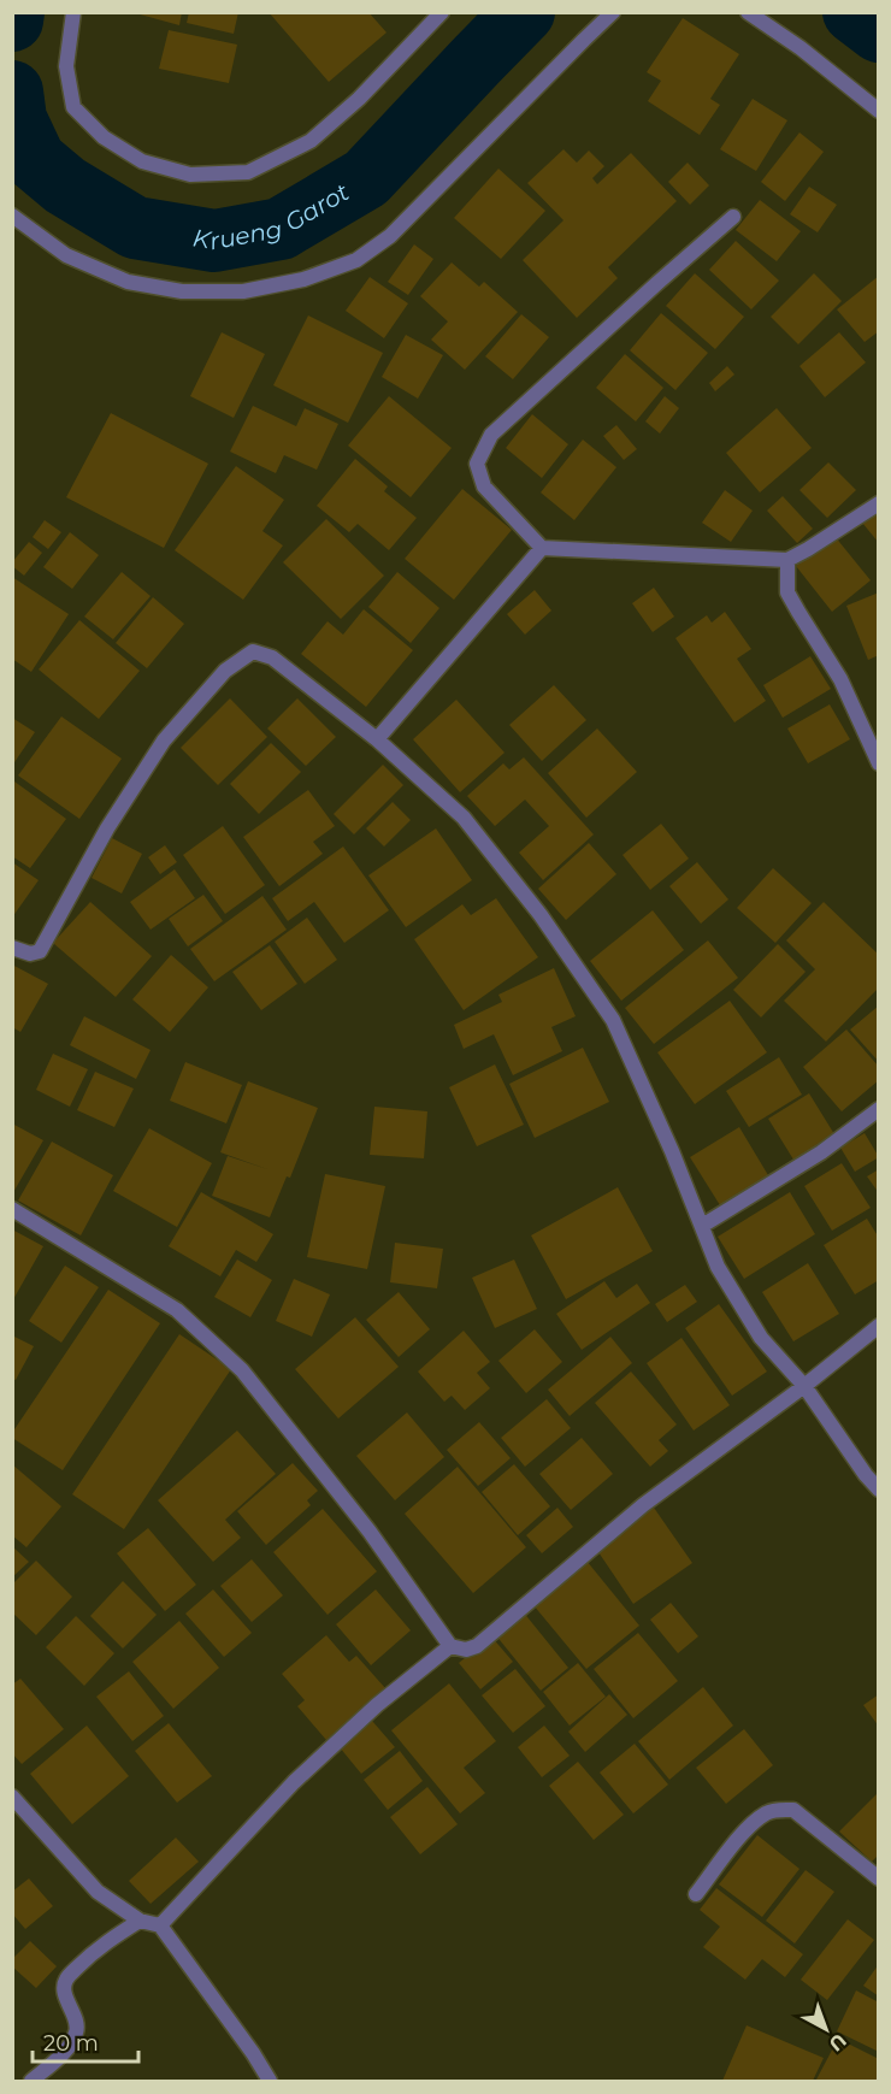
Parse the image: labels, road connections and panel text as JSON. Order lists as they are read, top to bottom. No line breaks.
{"water":["Krueng Garot"],"scale_bar":"20 m","north":"bottom right"}
